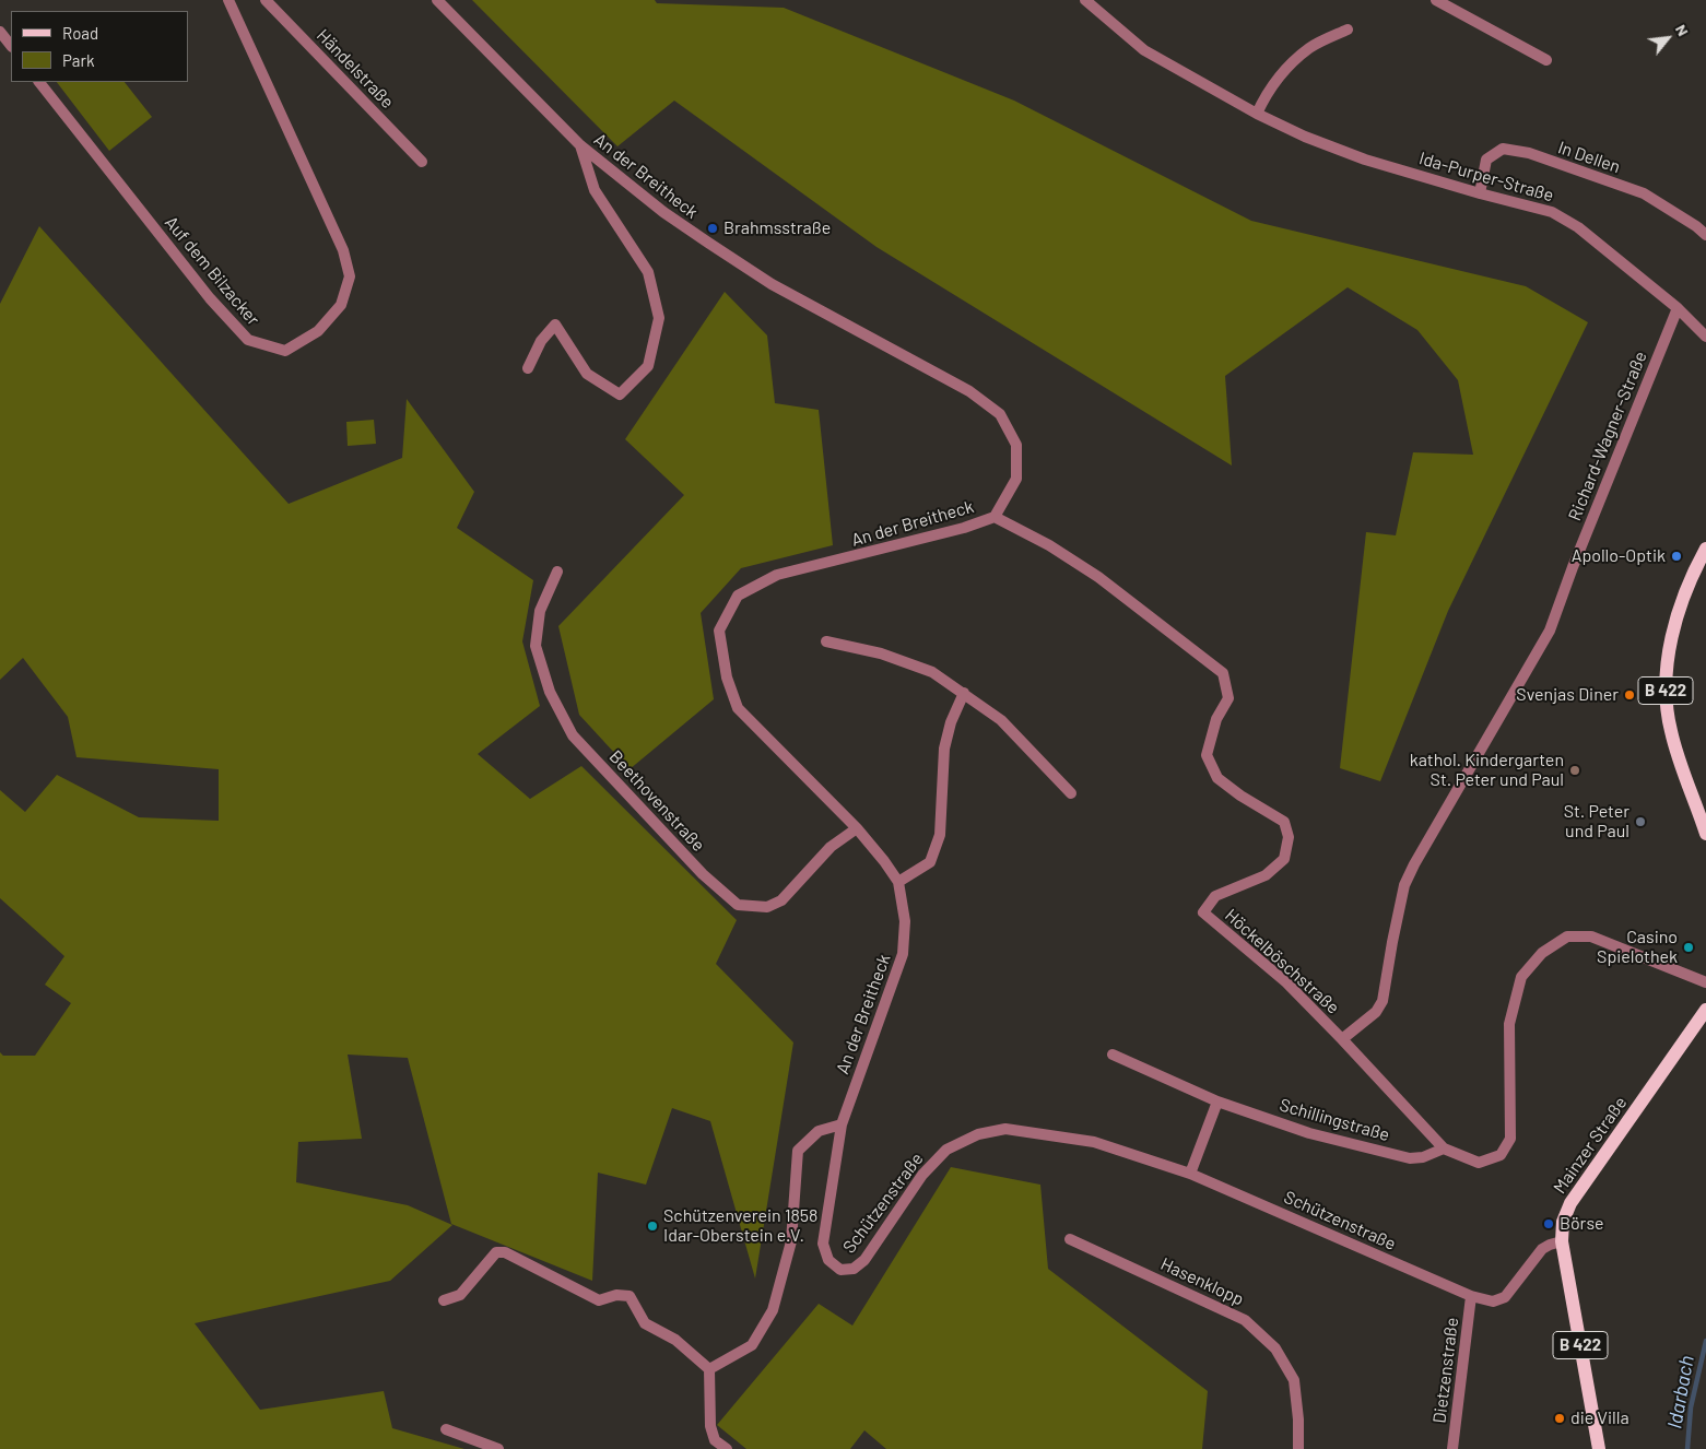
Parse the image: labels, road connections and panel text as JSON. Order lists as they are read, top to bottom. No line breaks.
{"streets":{"main road":["B 422","Mainzer Straße"],"street":["Händelstraße","In Dellen","An der Breitheck","Ida-Purper-Straße","Auf dem Bilzacker","Richard-Wagner-Straße","Beethovenstraße","Höckelböschstraße","Schillingstraße","Schützenstraße","Hasenklopp","Dietzenstraße"]},"crossings":[["In Dellen","Ida-Purper-Straße"],["An der Breitheck","Beethovenstraße"],["An der Breitheck","Höckelböschstraße"],["An der Breitheck","Schützenstraße"],["Ida-Purper-Straße","Richard-Wagner-Straße"],["Richard-Wagner-Straße","Höckelböschstraße"],["Höckelböschstraße","Schillingstraße"],["Mainzer Straße","Schützenstraße"],["Schützenstraße","Dietzenstraße"]],"water":["Idarbach"],"places":["Brahmsstraße","Apollo-Optik","Svenjas Diner","kathol. Kindergarten St. Peter und Paul","St. Peter und Paul","Casino Spielothek","Börse","Schützenverein 1858 Idar-Oberstein e.V.","die Villa"],"legend":["Road","Park"],"north":"top right"}
